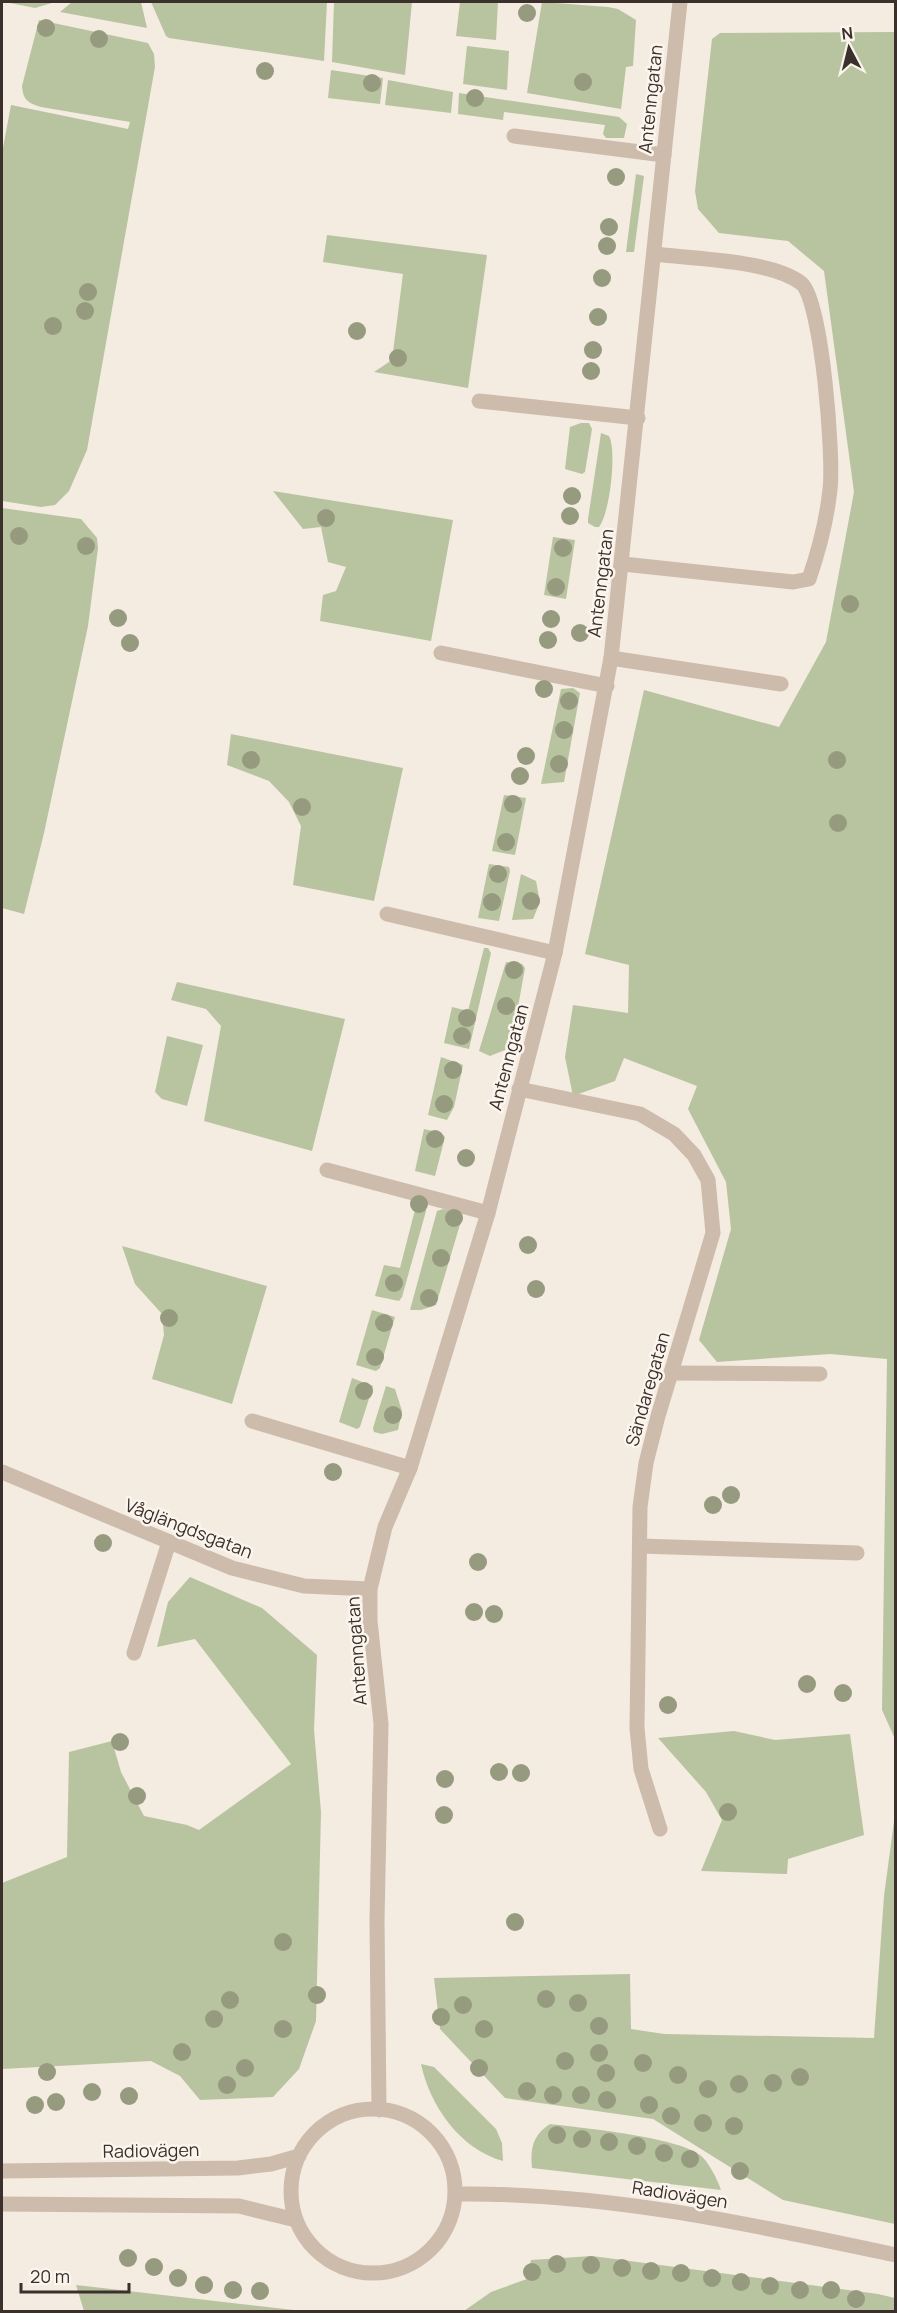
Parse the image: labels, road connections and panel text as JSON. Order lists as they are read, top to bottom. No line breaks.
{"streets":{"street":["Antenngatan","Sändaregatan","Våglängdsgatan","Radiovägen"]},"crossings":[["Antenngatan","Sändaregatan"],["Antenngatan","Våglängdsgatan"],["Antenngatan","Radiovägen"]],"scale_bar":"20 m","north":"top"}
